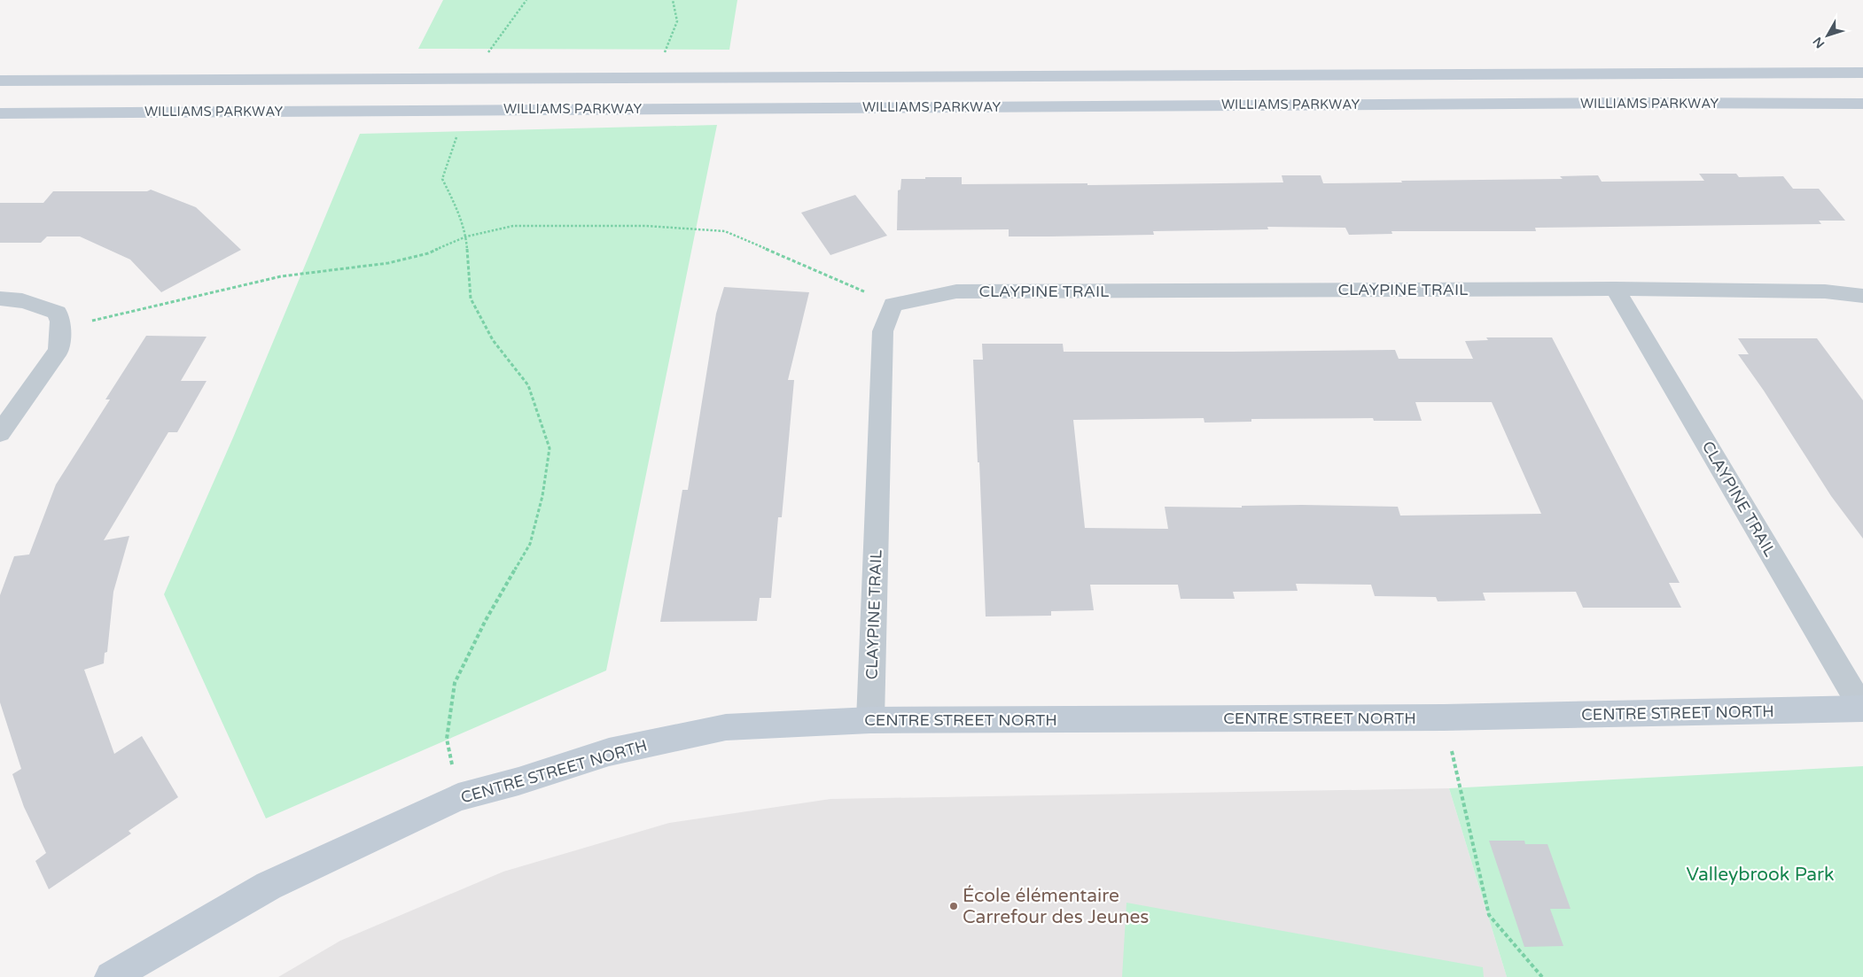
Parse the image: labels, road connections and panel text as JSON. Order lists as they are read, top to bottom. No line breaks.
{"streets":{"main road":["WILLIAMS PARKWAY","CENTRE STREET NORTH"],"street":["CLAYPINE TRAIL"]},"crossings":[["CLAYPINE TRAIL","CENTRE STREET NORTH"]],"parks":["Valleybrook Park"],"places":["École élémentaire Carrefour des Jeunes"],"north":"bottom left"}
